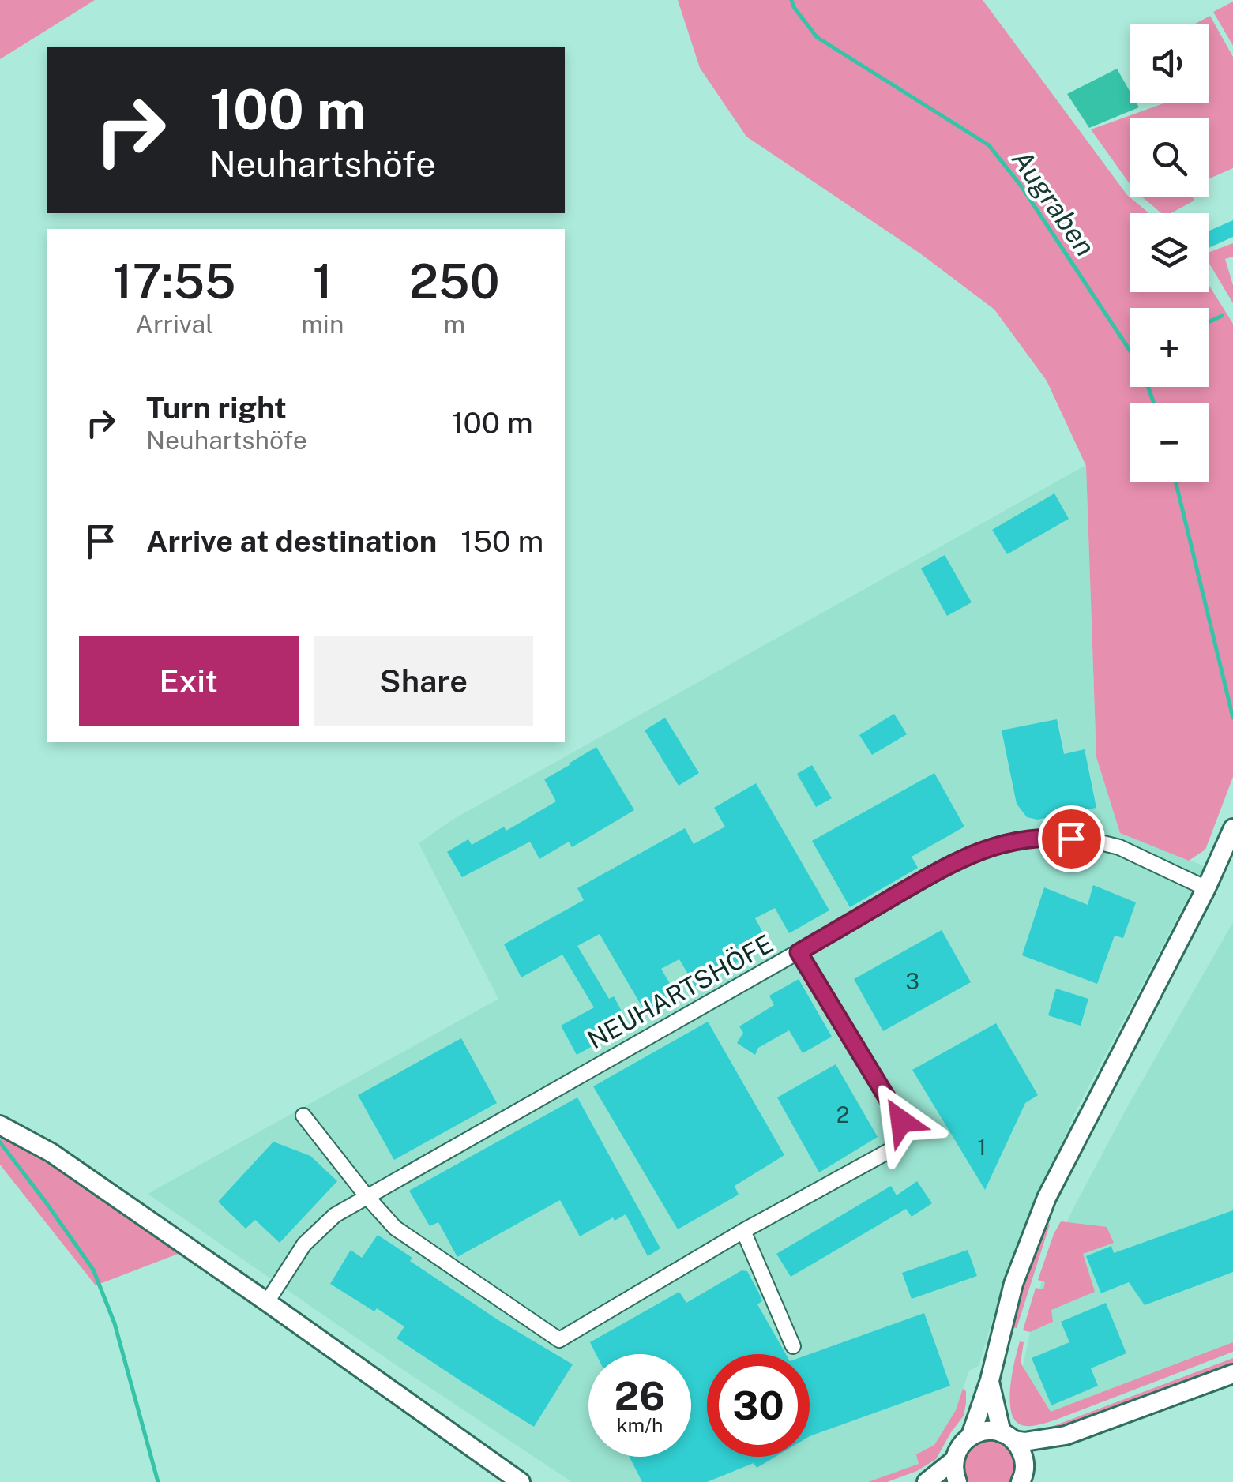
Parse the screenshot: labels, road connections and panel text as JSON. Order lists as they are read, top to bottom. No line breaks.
{"streets":{"street":["NEUHARTSHÖFE"]},"water":["Augraben"],"house_numbers":["3","2","1"],"page":{"map_buttons":["+","−"],"turn":["100 m","Neuhartshöfe"],"eta":["17:55","Arrival","1","min","250","m"],"list":[{"name":"Turn right","note":"Neuhartshöfe","value":"100 m"},{"name":"Arrive at destination","value":"150 m"}],"buttons":["Exit","Share"],"speed":"26 km/h","limit":"30"}}
